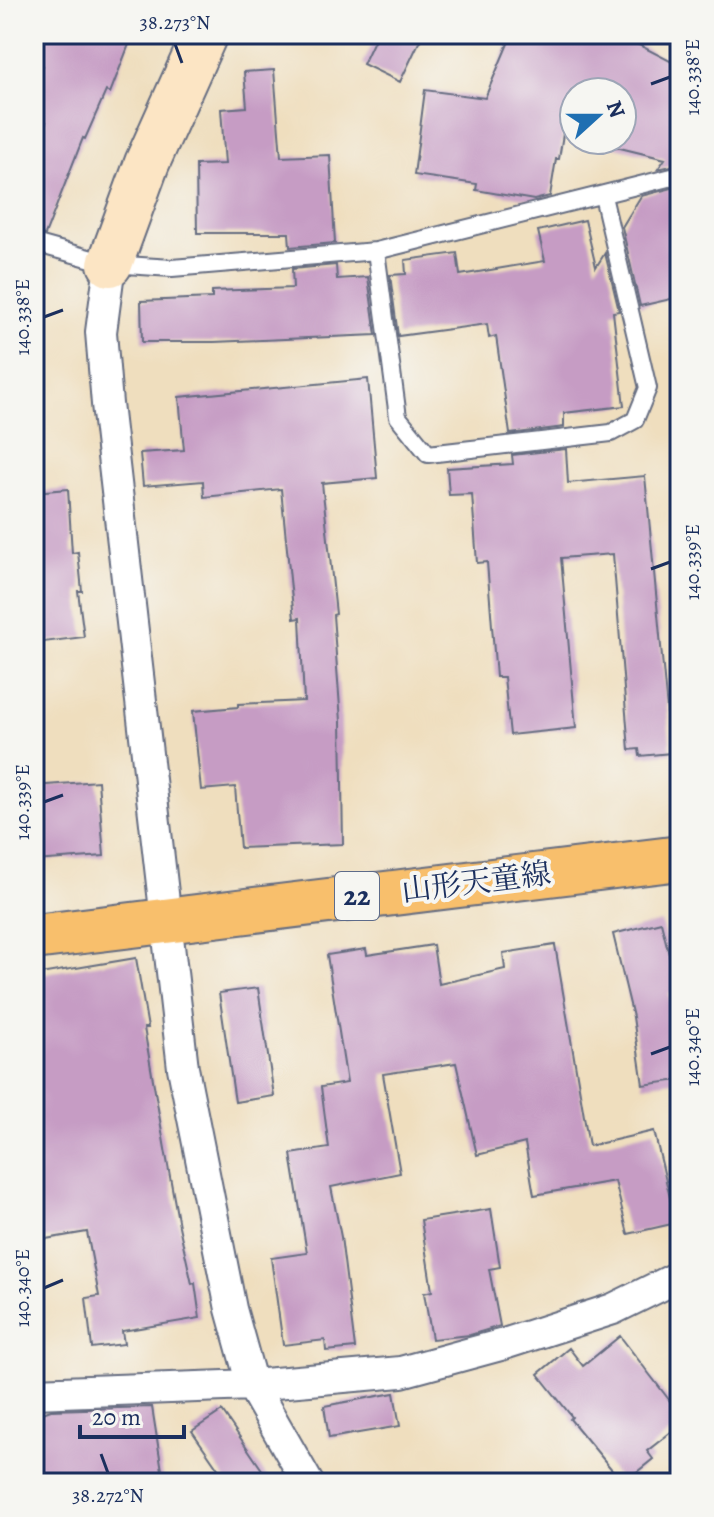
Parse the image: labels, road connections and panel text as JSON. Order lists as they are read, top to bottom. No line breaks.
{"streets":{"main road":["山形天童線","22"]},"scale_bar":"20 m","north":"right","coordinates":["38.273°N","140.338°E","140.339°E","140.340°E","38.272°N"]}
